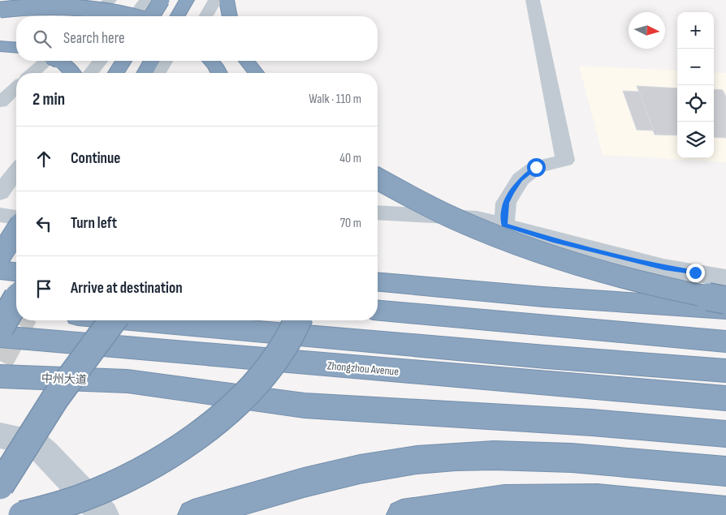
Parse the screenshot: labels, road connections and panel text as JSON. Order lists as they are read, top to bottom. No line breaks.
{"streets":{"highway":["Zhongzhou Avenue","中州大道"]},"north":"right","page":{"map_buttons":["+","−"],"search":"Search here","heading":["2 min","Walk · 110 m"],"list":[["Continue","40 m"],["Turn left","70 m"],"Arrive at destination"]}}
